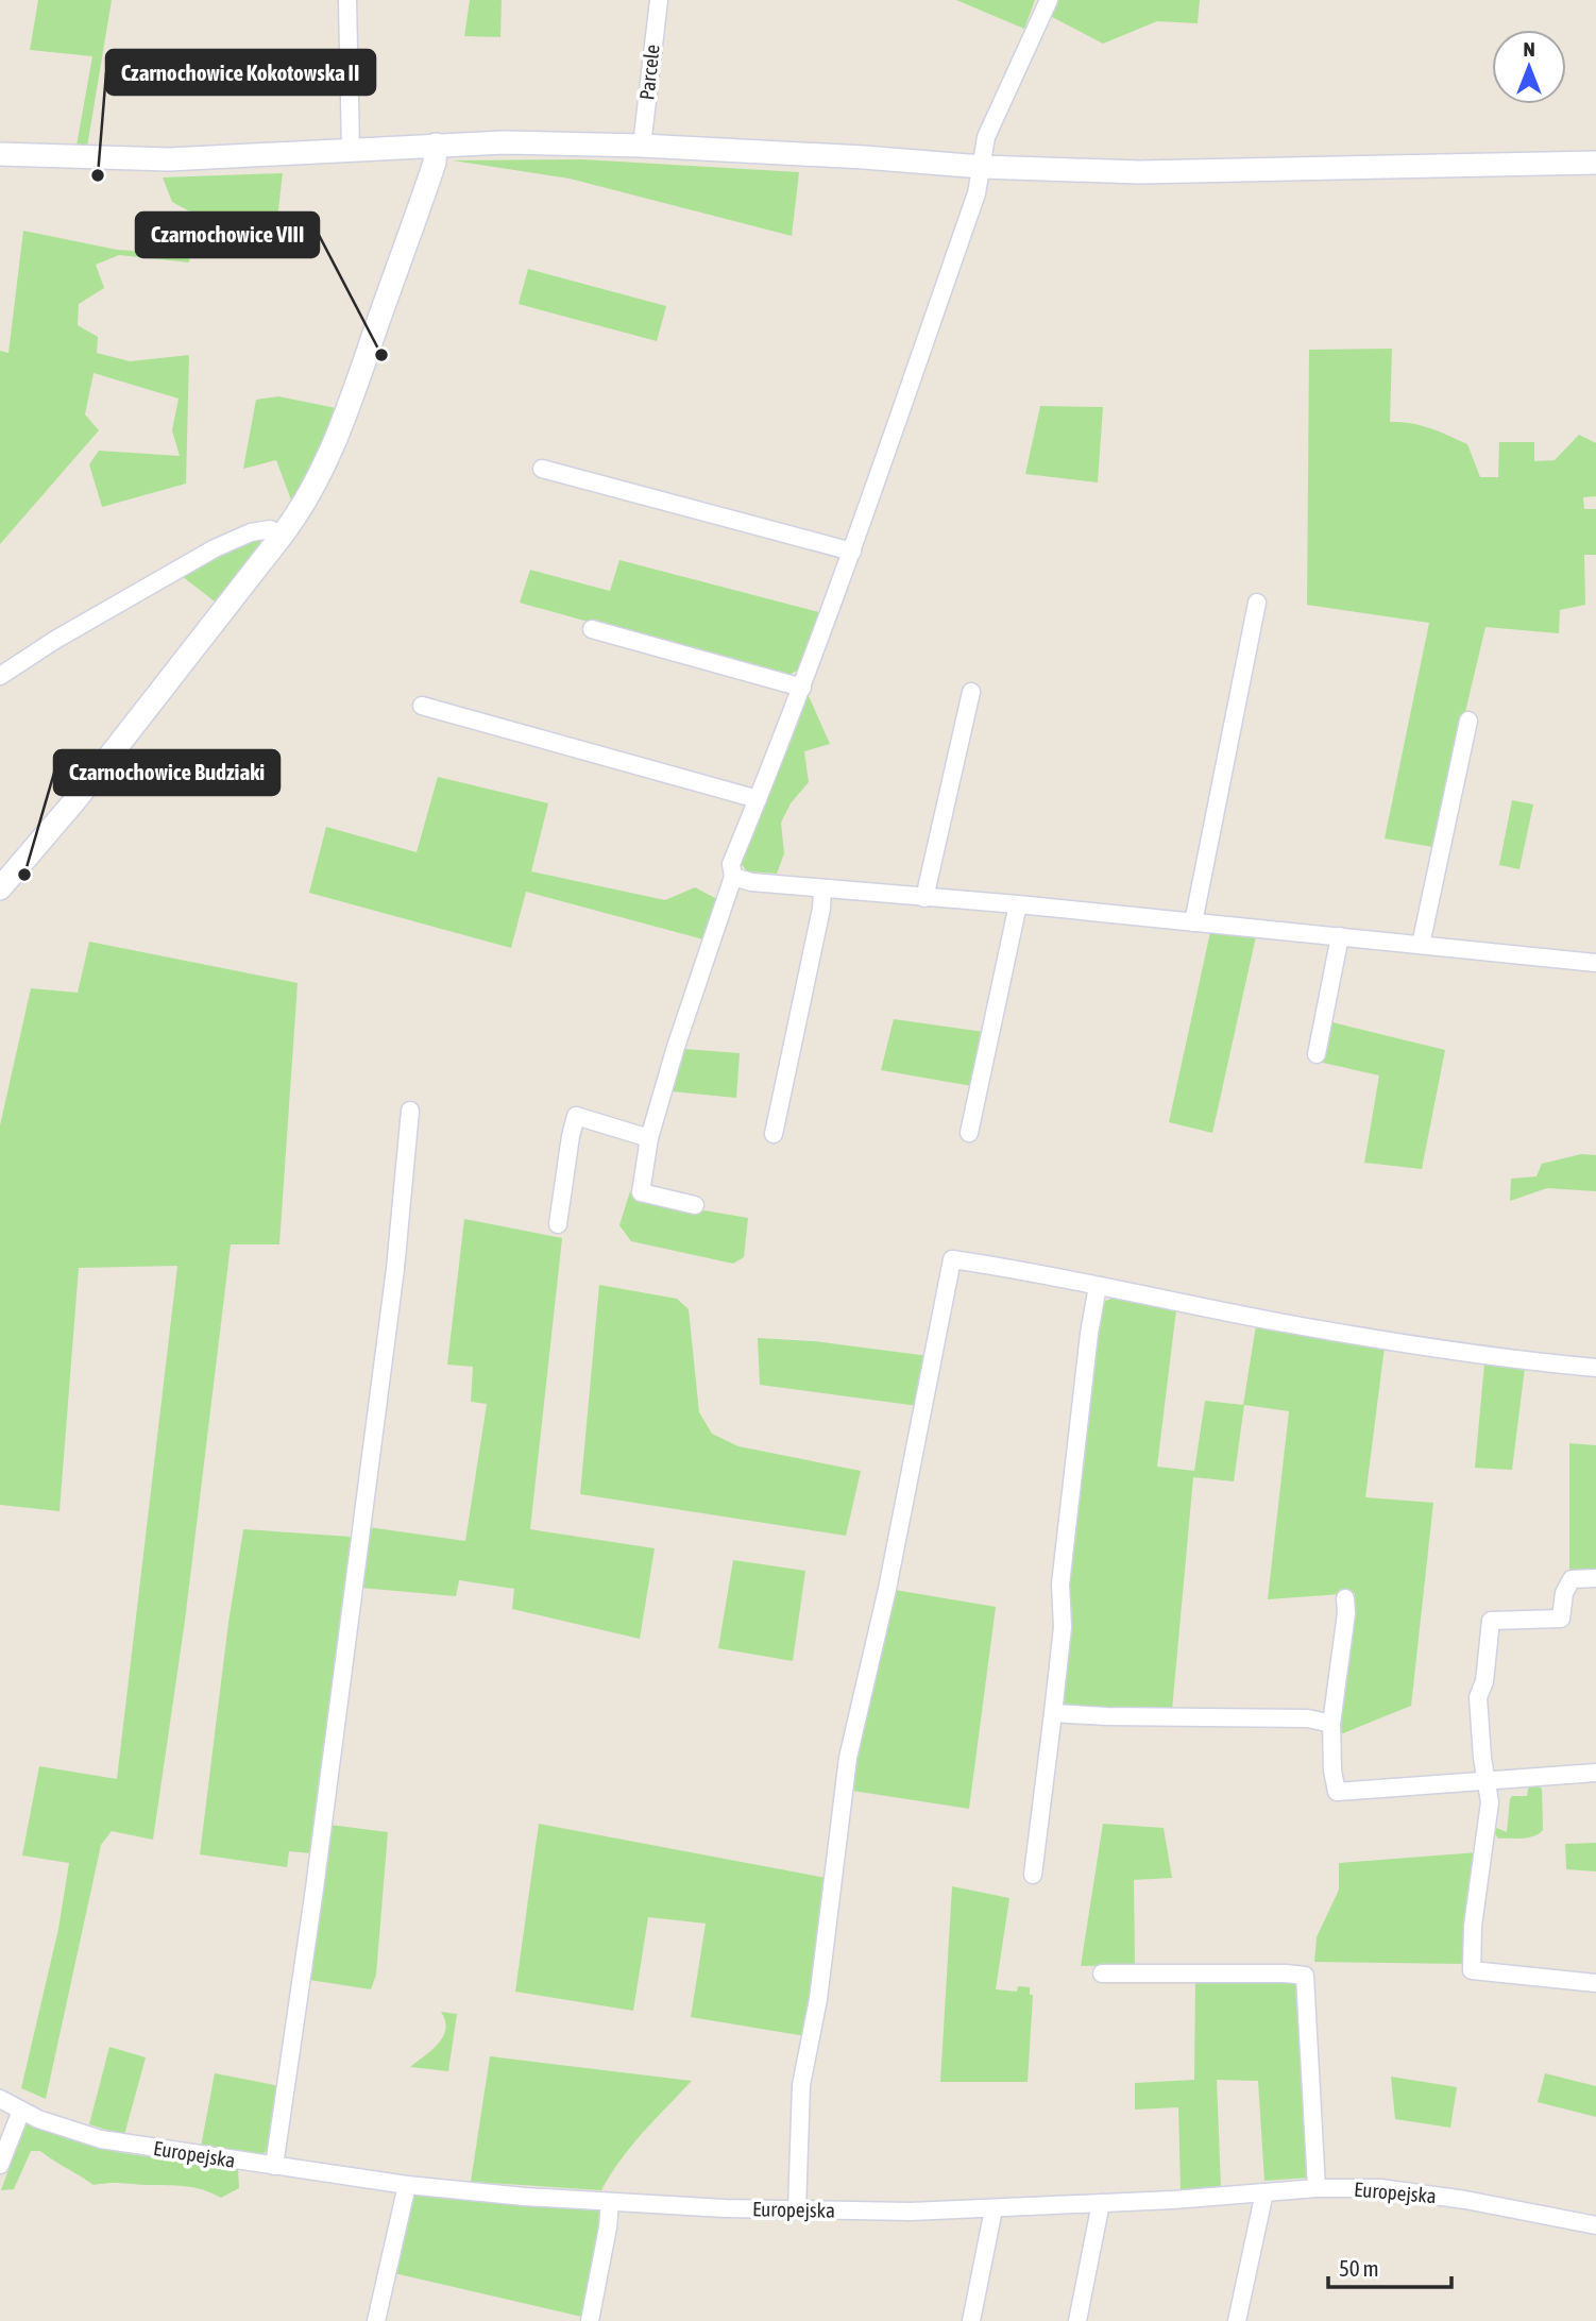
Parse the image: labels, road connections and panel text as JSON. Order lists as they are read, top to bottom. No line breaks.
{"streets":{"street":["Parcele","Europejska"]},"places":["Czarnochowice Kokotowska II","Czarnochowice VIII","Czarnochowice Budziaki"],"scale_bar":"50 m","north":"top"}
